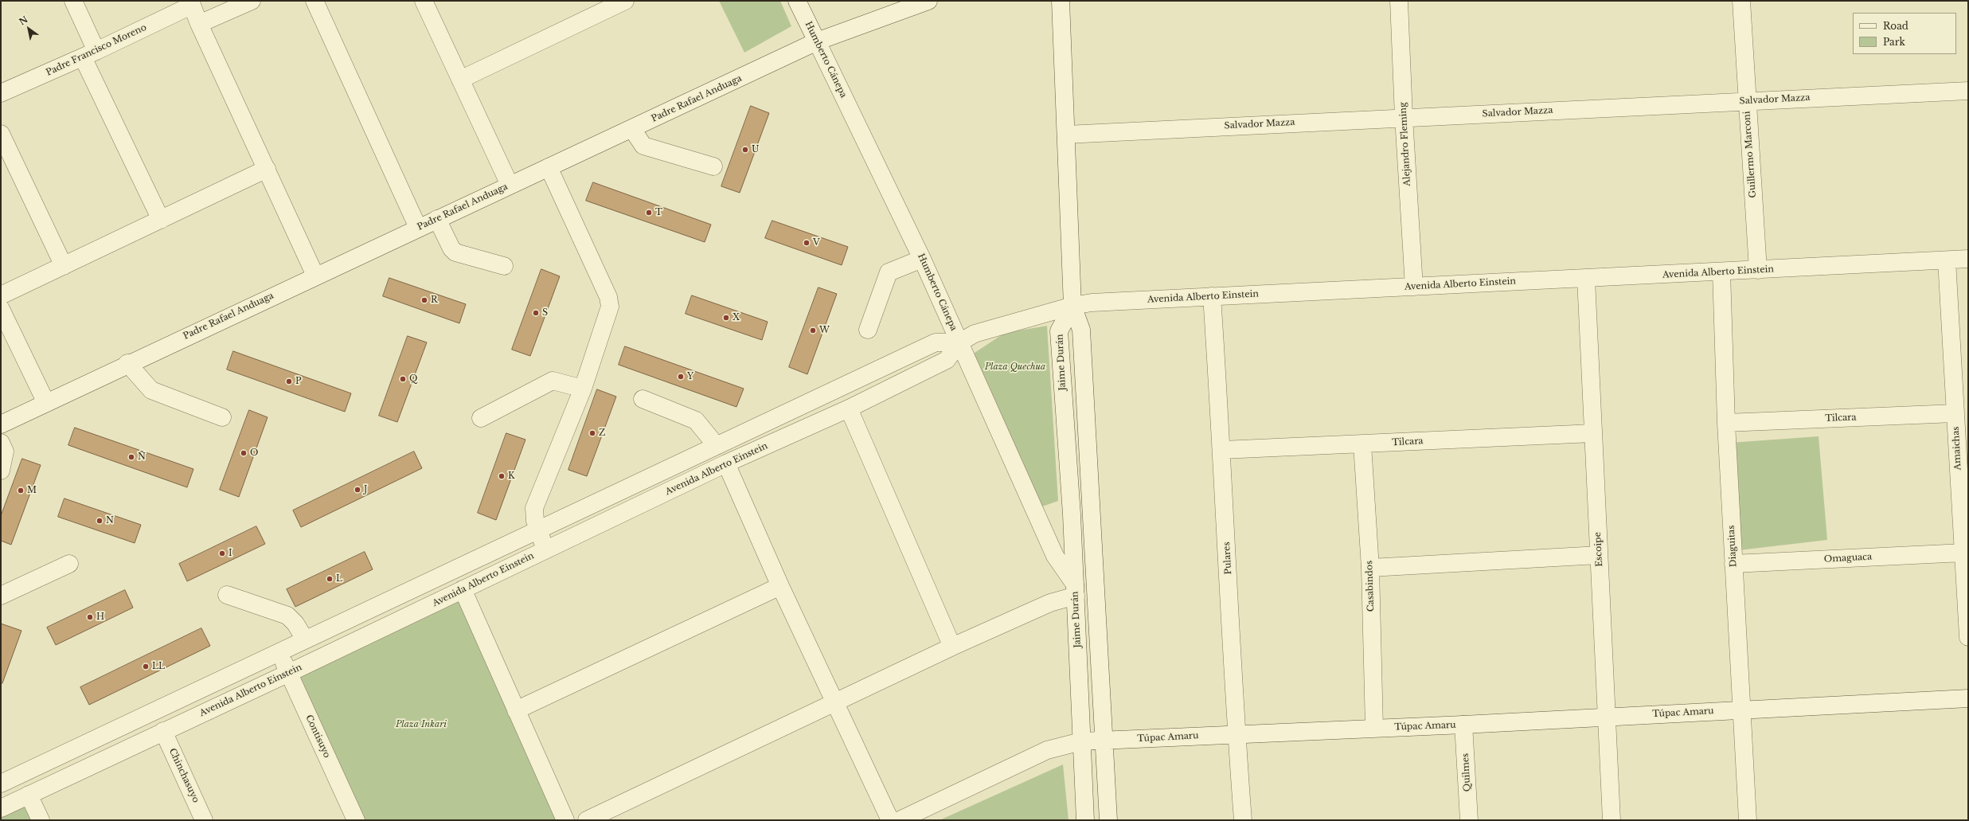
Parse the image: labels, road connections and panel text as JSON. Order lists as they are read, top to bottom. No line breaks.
{"streets":{"street":["Padre Francisco Moreno","Humberto Cánepa","Padre Rafael Anduaga","Salvador Mazza","Alejandro Fleming","Guillermo Marconi","Avenida Alberto Einstein","Jaime Durán","Tilcara","Amaichas","Diaguitas","Escoipe","Pulares","Omaguaca","Casabindos","Túpac Amaru","Contisuyo","Quilmes","Chinchasuyo"]},"crossings":[["Humberto Cánepa","Padre Rafael Anduaga"],["Humberto Cánepa","Avenida Alberto Einstein"],["Humberto Cánepa","Jaime Durán"],["Salvador Mazza","Alejandro Fleming"],["Salvador Mazza","Guillermo Marconi"],["Alejandro Fleming","Avenida Alberto Einstein"],["Guillermo Marconi","Avenida Alberto Einstein"],["Avenida Alberto Einstein","Jaime Durán"],["Avenida Alberto Einstein","Amaichas"],["Avenida Alberto Einstein","Diaguitas"],["Avenida Alberto Einstein","Escoipe"],["Avenida Alberto Einstein","Pulares"],["Avenida Alberto Einstein","Contisuyo"],["Avenida Alberto Einstein","Chinchasuyo"],["Jaime Durán","Túpac Amaru"],["Tilcara","Amaichas"],["Tilcara","Diaguitas"],["Tilcara","Escoipe"],["Tilcara","Pulares"],["Tilcara","Casabindos"],["Amaichas","Omaguaca"],["Diaguitas","Omaguaca"],["Diaguitas","Túpac Amaru"],["Escoipe","Túpac Amaru"],["Pulares","Túpac Amaru"],["Casabindos","Túpac Amaru"],["Túpac Amaru","Quilmes"]],"parks":["Plaza Quechua","Plaza Inkari"],"places":["U","T","V","R","S","X","W","Y","Q","P","Z","O","Ñ","K","J","M","N","I","L","H","LL"],"legend":["Road","Park"],"north":"top left"}
